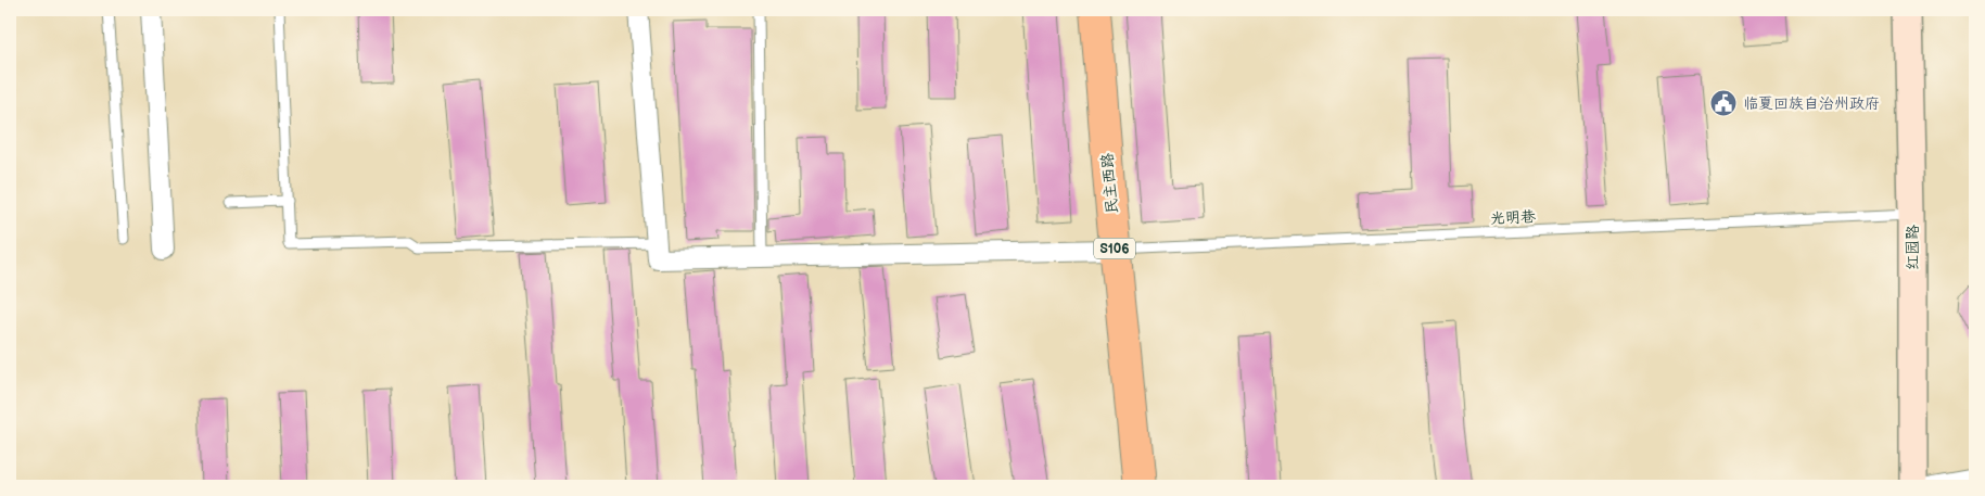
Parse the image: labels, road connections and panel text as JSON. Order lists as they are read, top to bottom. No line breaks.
{"streets":{"main road":["民主西路","红园路","S106"],"lane":["光明巷"]},"crossings":[["民主西路","光明巷"],["光明巷","红园路"]],"places":{"public building":["临夏回族自治州政府"]}}
